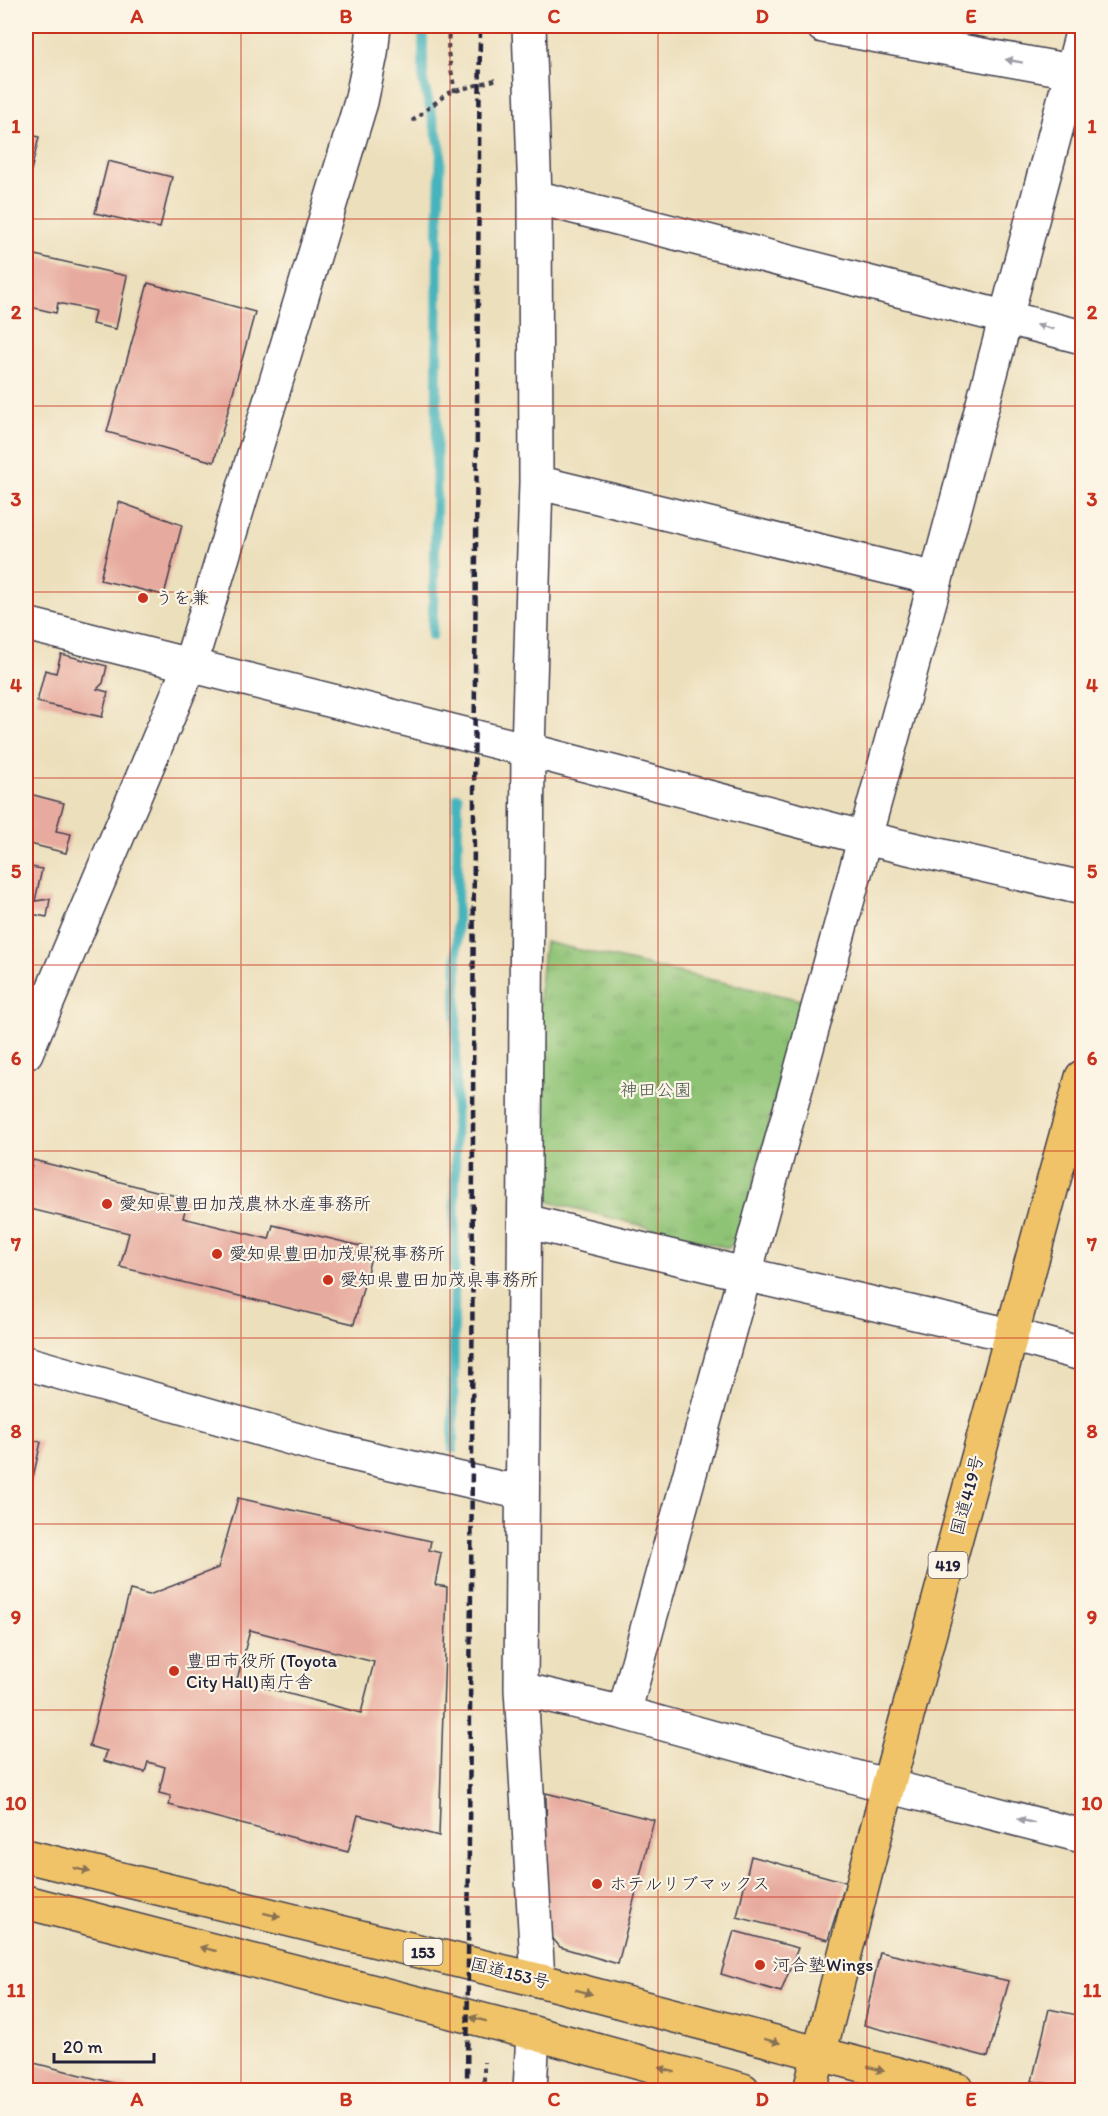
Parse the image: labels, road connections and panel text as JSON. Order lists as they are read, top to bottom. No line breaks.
{"streets":{"highway":["国道419号","419","153","国道153号"]},"crossings":[["国道419号","国道153号"]],"parks":["神田公園"],"places":["うを兼","愛知県豊田加茂農林水産事務所","愛知県豊田加茂県税事務所","愛知県豊田加茂県事務所","豊田市役所 (Toyota City Hall)南庁舎","ホテルリブマックス","河合塾Wings"],"scale_bar":"20 m","grid":{"columns":["A","B","C","D","E"],"rows":["1","2","3","4","5","6","7","8","9","10","11"]}}
